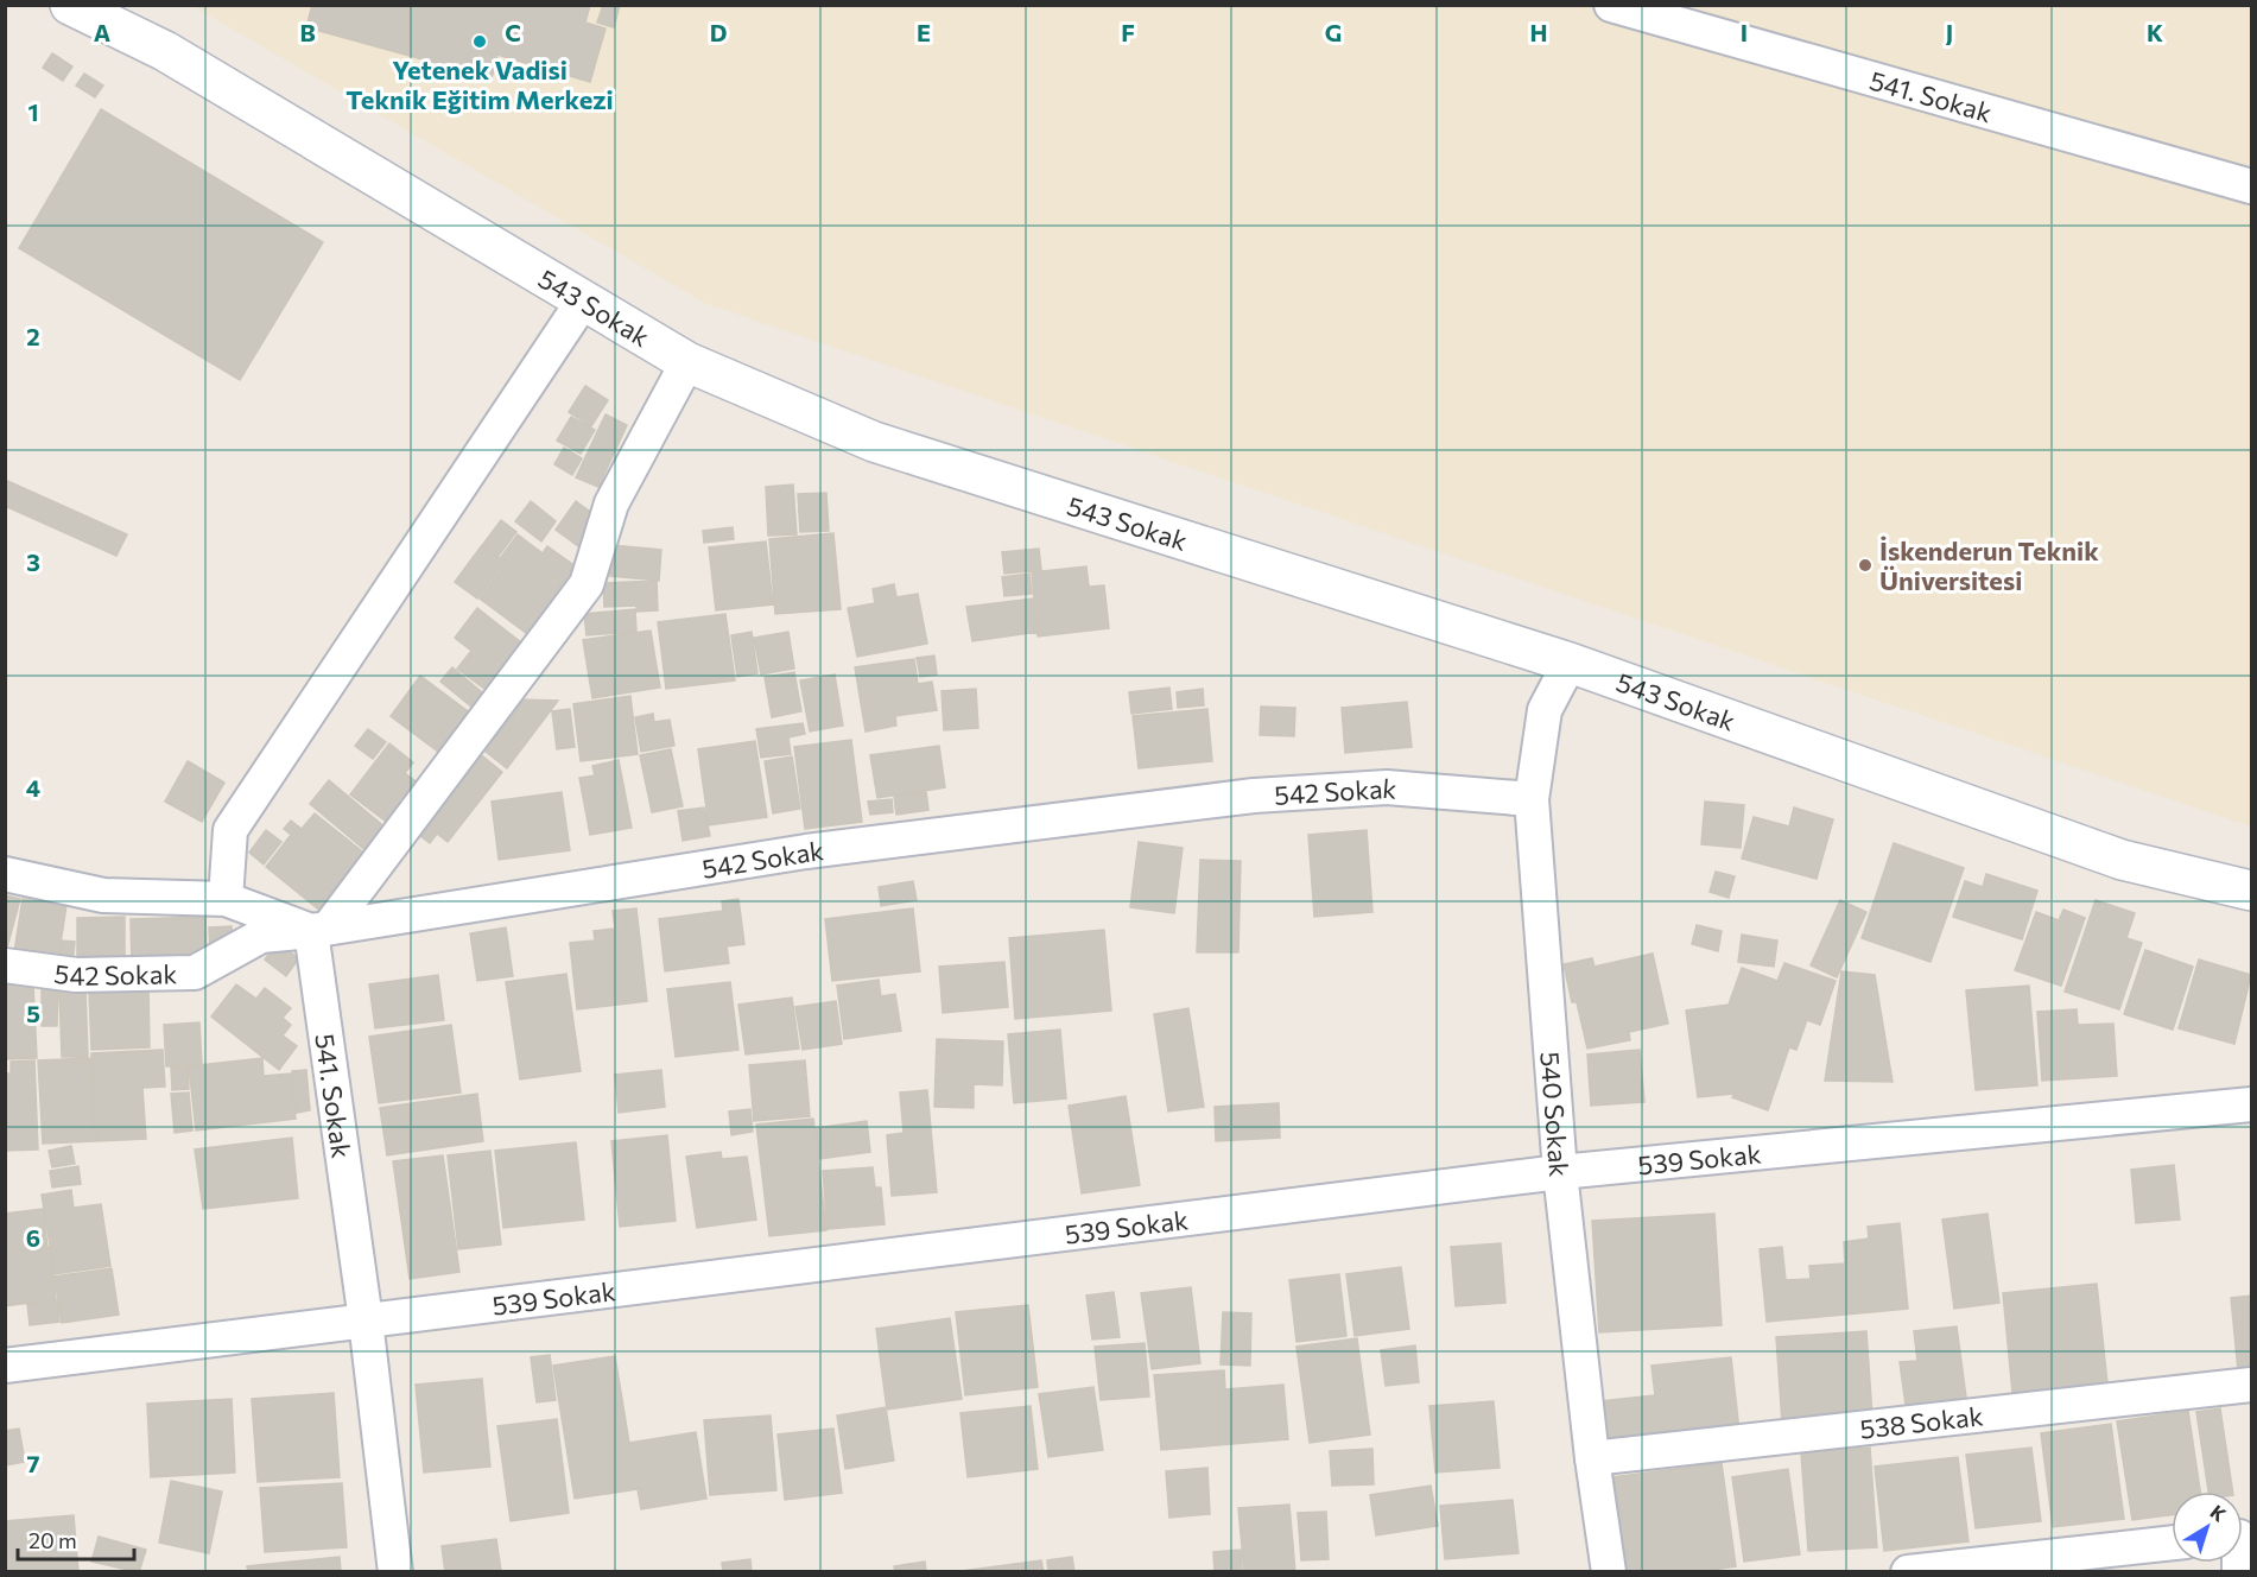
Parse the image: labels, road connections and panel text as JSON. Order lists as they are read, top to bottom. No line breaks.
{"streets":{"street":["541. Sokak","543 Sokak","542 Sokak","540 Sokak","539 Sokak","538 Sokak"]},"crossings":[["541. Sokak","542 Sokak"],["541. Sokak","539 Sokak"],["543 Sokak","540 Sokak"],["542 Sokak","540 Sokak"],["540 Sokak","539 Sokak"],["540 Sokak","538 Sokak"]],"places":["Yetenek Vadisi Teknik Eğitim Merkezi","İskenderun Teknik Üniversitesi"],"scale_bar":"20 m","north":"top right","grid":{"columns":["A","B","C","D","E","F","G","H","I","J","K"],"rows":["1","2","3","4","5","6","7"]}}
